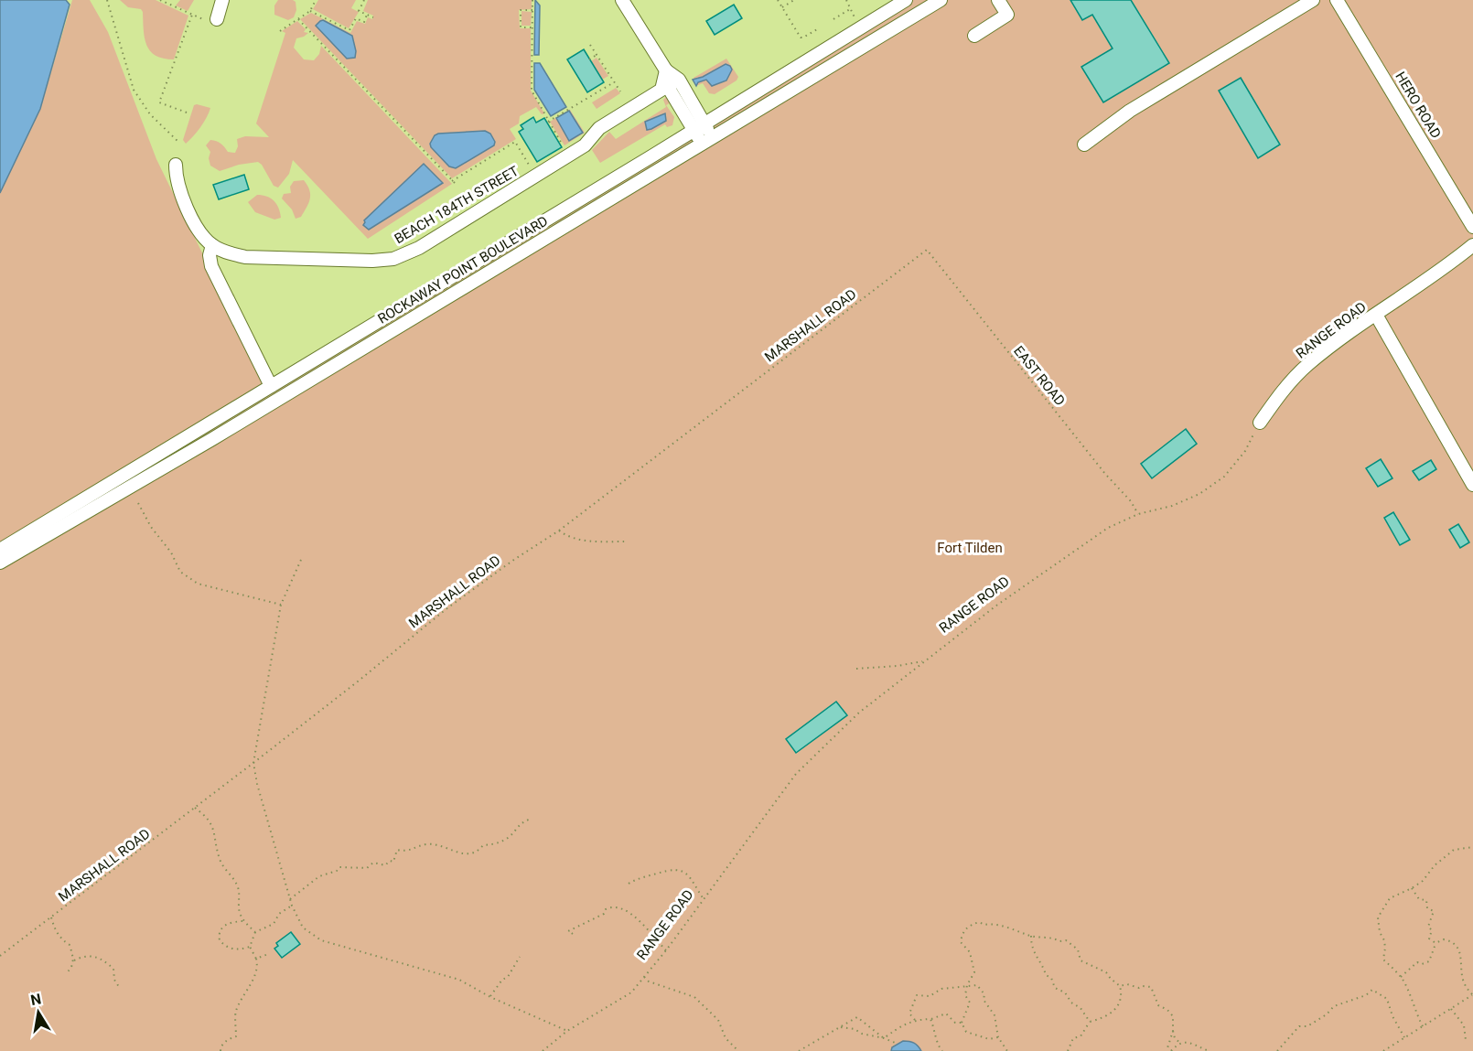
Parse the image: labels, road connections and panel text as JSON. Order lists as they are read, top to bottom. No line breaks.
{"streets":{"street":["HERO ROAD","BEACH 184TH STREET","ROCKAWAY POINT BOULEVARD","RANGE ROAD"],"path":["MARSHALL ROAD","EAST ROAD"]},"crossings":[["MARSHALL ROAD","EAST ROAD"],["RANGE ROAD","EAST ROAD"]],"parks":["Fort Tilden"],"north":"top"}
